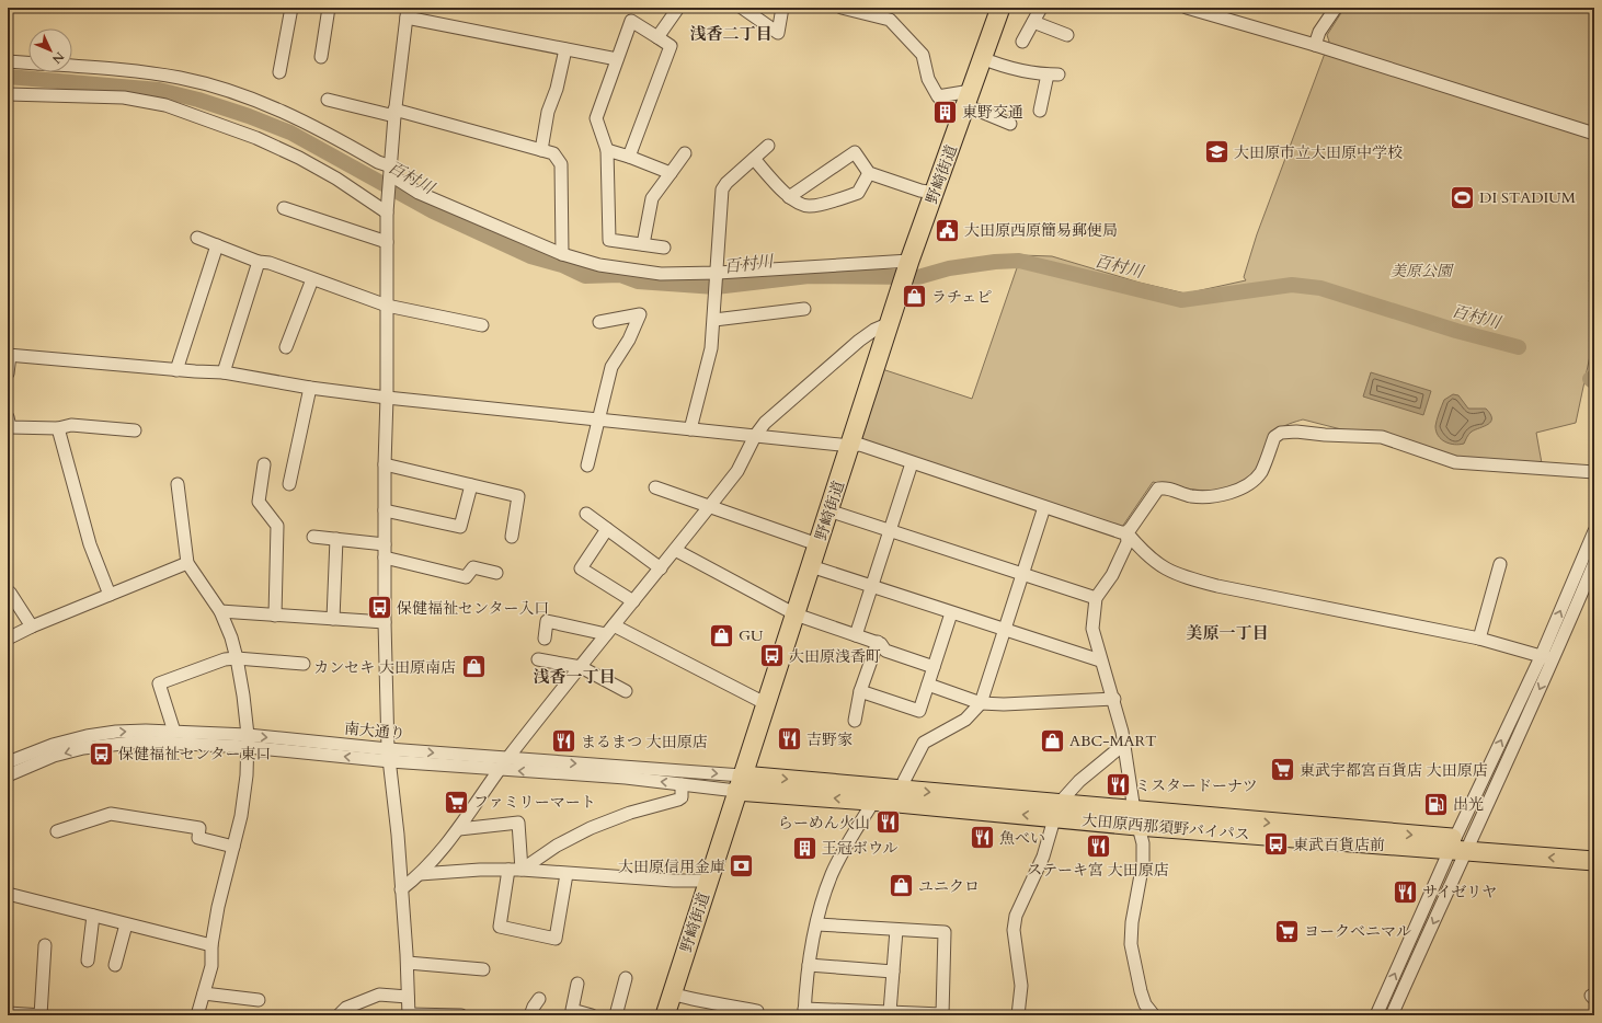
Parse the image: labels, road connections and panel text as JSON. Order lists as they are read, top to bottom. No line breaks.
{"streets":{"highway":["野崎街道","大田原西那須野バイパス"],"street":["南大通り"]},"crossings":[["野崎街道","南大通り"],["野崎街道","大田原西那須野バイパス"],["南大通り","大田原西那須野バイパス"]],"districts":["浅香二丁目","美原一丁目","浅香一丁目"],"water":["百村川"],"parks":["美原公園"],"places":{"building":["東野交通","王冠ボウル"],"school or university":["大田原市立大田原中学校"],"sports":["DI STADIUM"],"public building":["大田原西原簡易郵便局"],"shop":["ラチェピ","GU","カンセキ 大田原南店","ABC-MART","ユニクロ"],"bus stop":["保健福祉センター入口","大田原浅香町","保健福祉センター東口","東武百貨店前"],"restaurant":["吉野家","まるまつ 大田原店","ミスタードーナツ","らーめん火山","魚べい","ステーキ宮 大田原店","サイゼリヤ"],"supermarket":["東武宇都宮百貨店 大田原店","ファミリーマート","ヨークベニマル"],"fuel station":["出光"],"bank":["大田原信用金庫"]},"north":"bottom right"}
